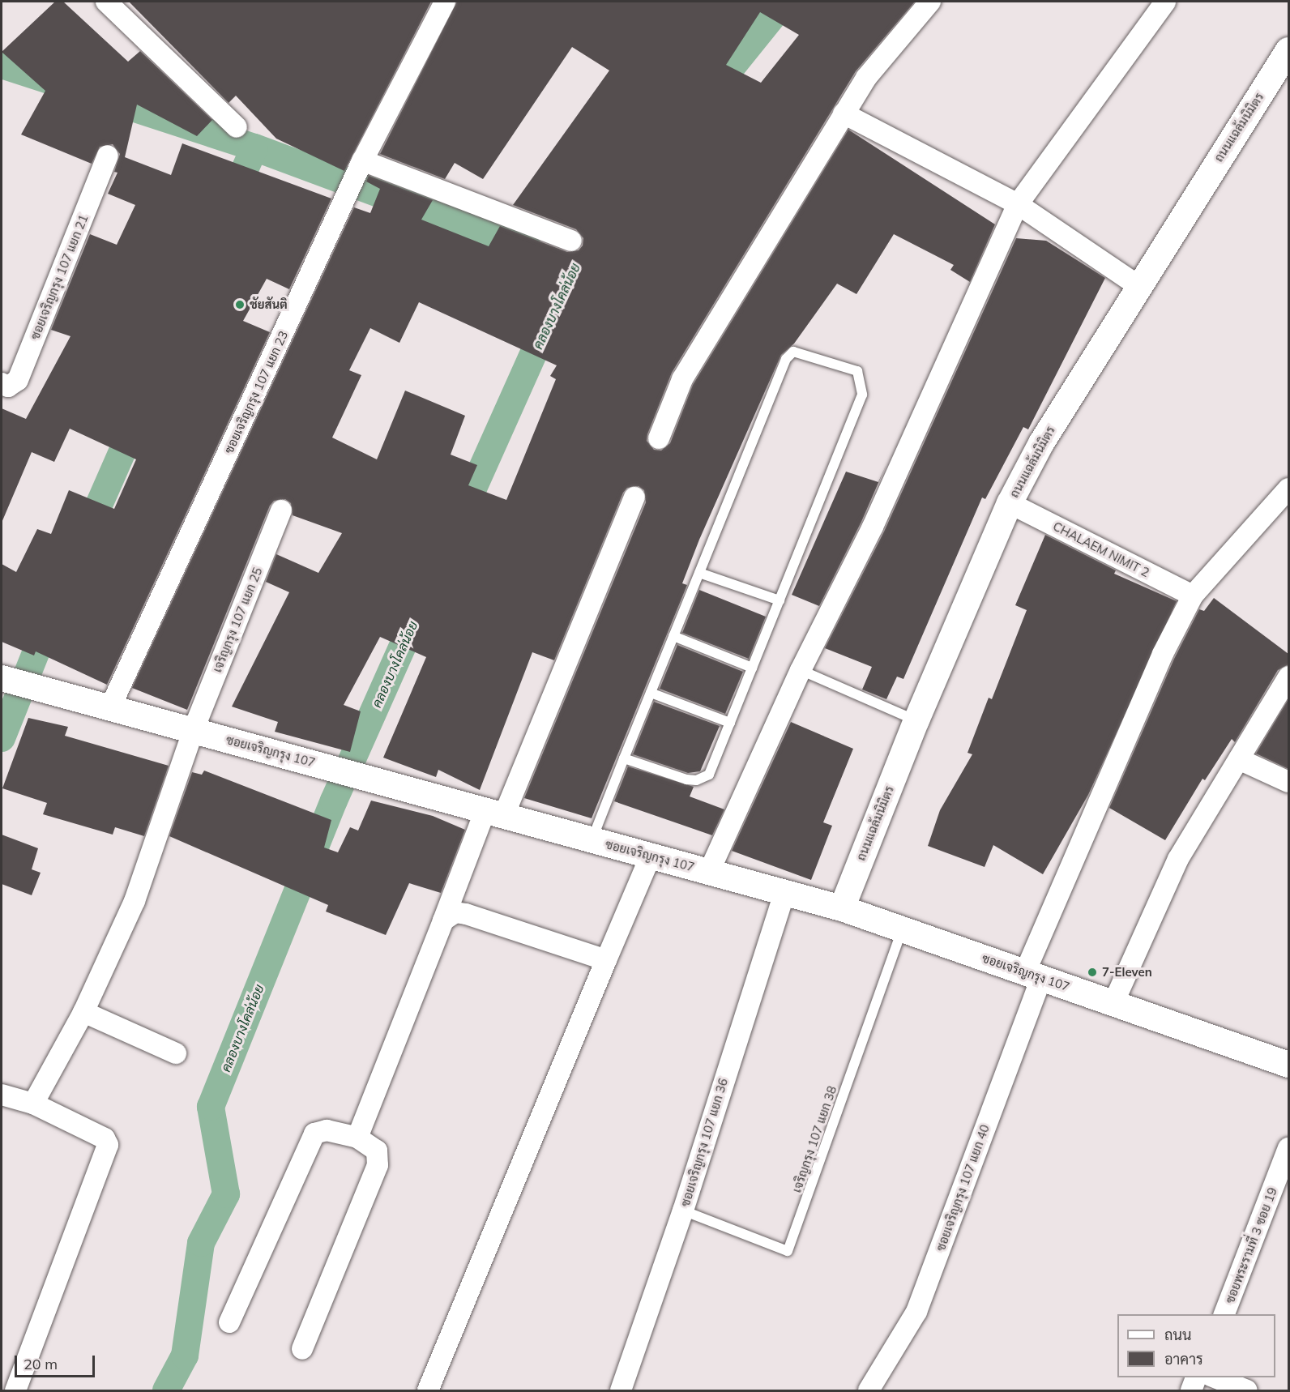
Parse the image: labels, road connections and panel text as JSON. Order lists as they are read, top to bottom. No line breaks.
{"streets":{"street":["ถนนแฉล้มนิมิตร","ซอยเจริญกรุง 107 แยก 21","ซอยเจริญกรุง 107 แยก 23","CHALAEM NIMIT 2","เจริญกรุง 107 แยก 25","ซอยเจริญกรุง 107","ซอยเจริญกรุง 107 แยก 36","ซอยเจริญกรุง 107 แยก 40","ซอยพระรามที่ 3 ซอย 19"],"lane":["เจริญกรุง 107 แยก 38"]},"crossings":[["ถนนแฉล้มนิมิตร","CHALAEM NIMIT 2"],["ถนนแฉล้มนิมิตร","ซอยเจริญกรุง 107"],["ซอยเจริญกรุง 107 แยก 23","ซอยเจริญกรุง 107"],["CHALAEM NIMIT 2","ซอยเจริญกรุง 107 แยก 40"],["เจริญกรุง 107 แยก 25","ซอยเจริญกรุง 107"],["ซอยเจริญกรุง 107","เจริญกรุง 107 แยก 38"],["ซอยเจริญกรุง 107","ซอยเจริญกรุง 107 แยก 36"],["ซอยเจริญกรุง 107","ซอยเจริญกรุง 107 แยก 40"],["เจริญกรุง 107 แยก 38","ซอยเจริญกรุง 107 แยก 36"]],"water":["คลองบางโคล่น้อย"],"places":["ชัยสันติ","7-Eleven"],"legend":["ถนน","อาคาร"],"scale_bar":"20 m"}
